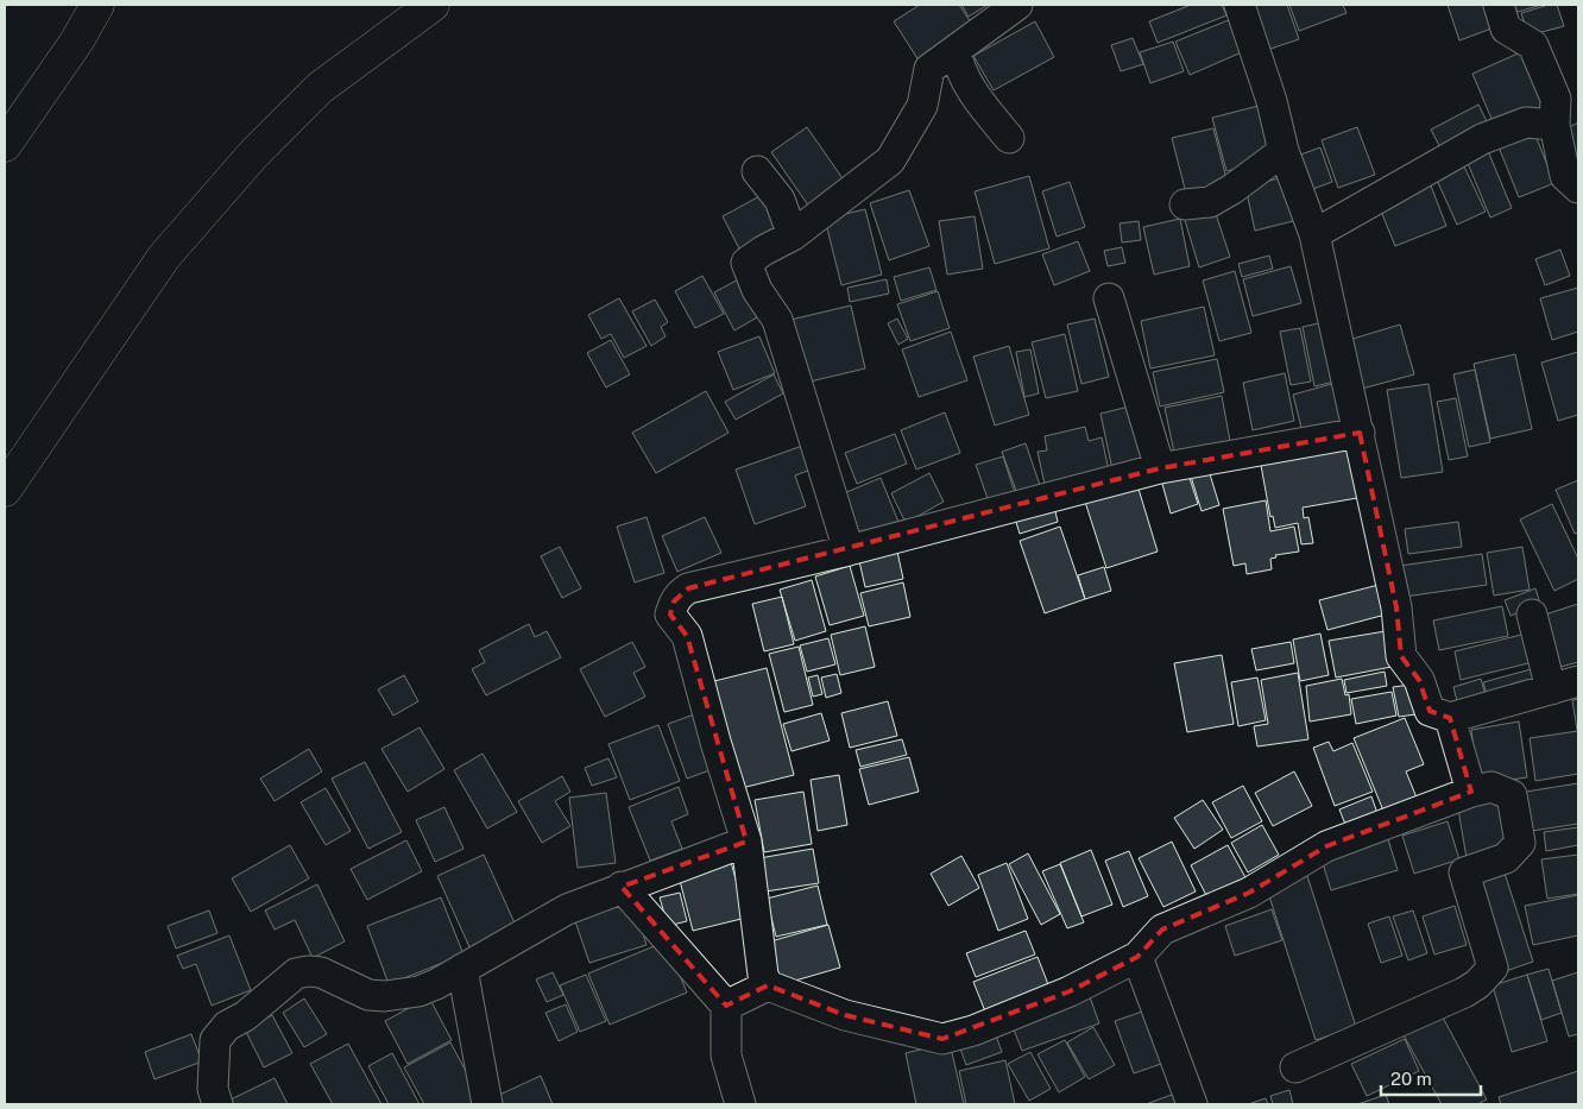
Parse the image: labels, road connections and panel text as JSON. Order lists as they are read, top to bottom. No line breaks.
{"scale_bar":"20 m"}
